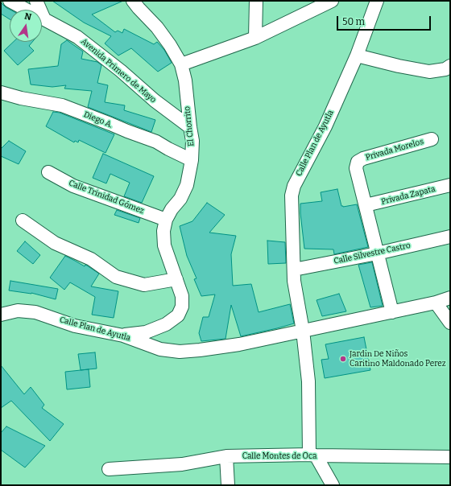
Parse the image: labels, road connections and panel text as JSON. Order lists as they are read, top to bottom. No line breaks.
{"streets":{"street":["Avenida Primero de Mayo","Diego A.","El Chorrito","Calle Plan de Ayutla","Privada Morelos","Privada Zapata","Calle Trinidad Gómez","Calle Silvestre Castro","Calle Montes de Oca"]},"crossings":[["Avenida Primero de Mayo","El Chorrito"],["Diego A.","El Chorrito"],["El Chorrito","Calle Plan de Ayutla"],["El Chorrito","Calle Trinidad Gómez"],["Calle Plan de Ayutla","Calle Silvestre Castro"],["Calle Plan de Ayutla","Calle Montes de Oca"],["Privada Morelos","Privada Zapata"]],"places":["Jardin De Niños Caritino Maldonado Perez"],"scale_bar":"50 m","north":"top"}
